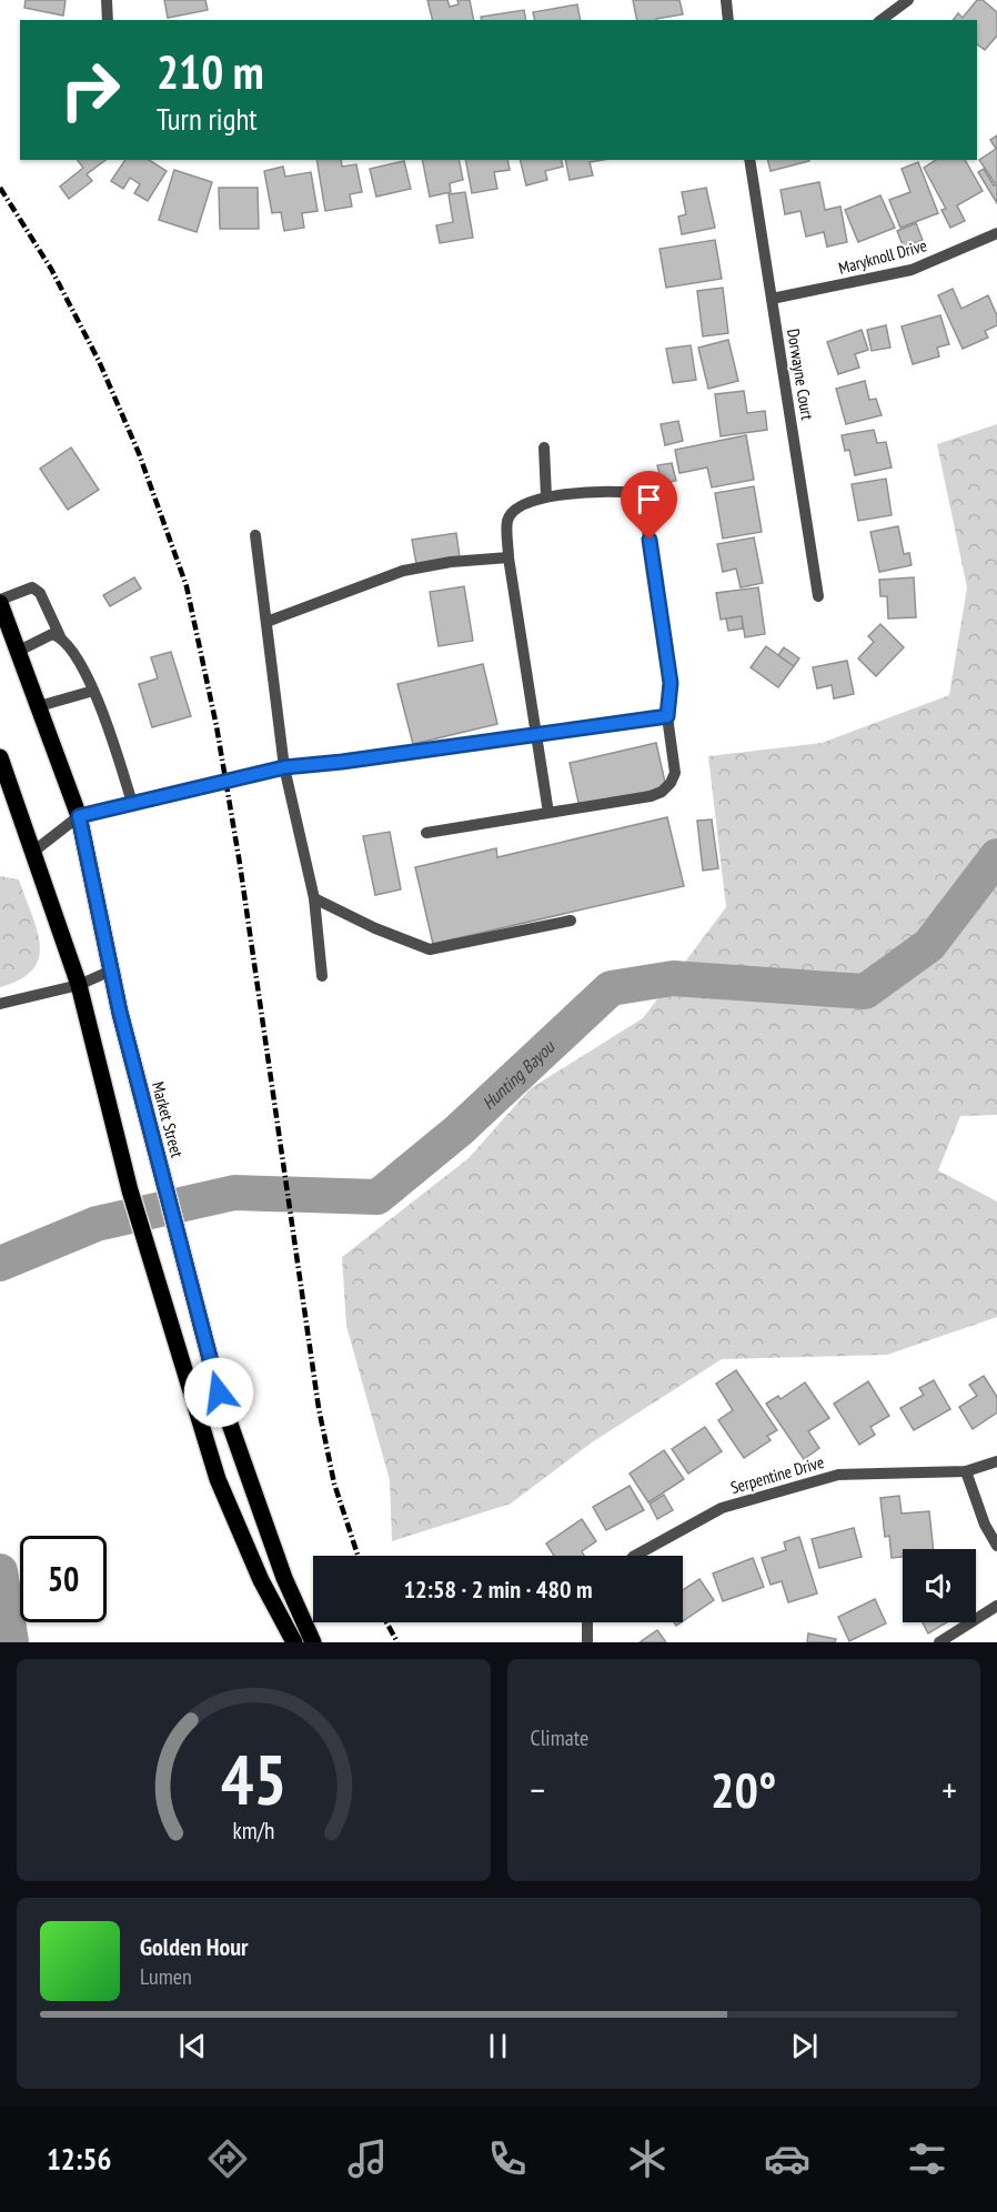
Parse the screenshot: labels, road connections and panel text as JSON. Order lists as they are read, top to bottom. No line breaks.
{"streets":{"main road":["Market Street"],"street":["Maryknoll Drive","Dorwayne Court","Serpentine Drive"]},"crossings":[["Maryknoll Drive","Dorwayne Court"]],"water":["Hunting Bayou"],"page":{"turn":["210 m","Turn right"],"limit":"50","trip":"12:58 · 2 min · 480 m","tile":"Climate","heat":["−","20°","+"],"song":["Golden Hour","Lumen"],"tabs":"12:56","gauge":["45","km/h"]}}
